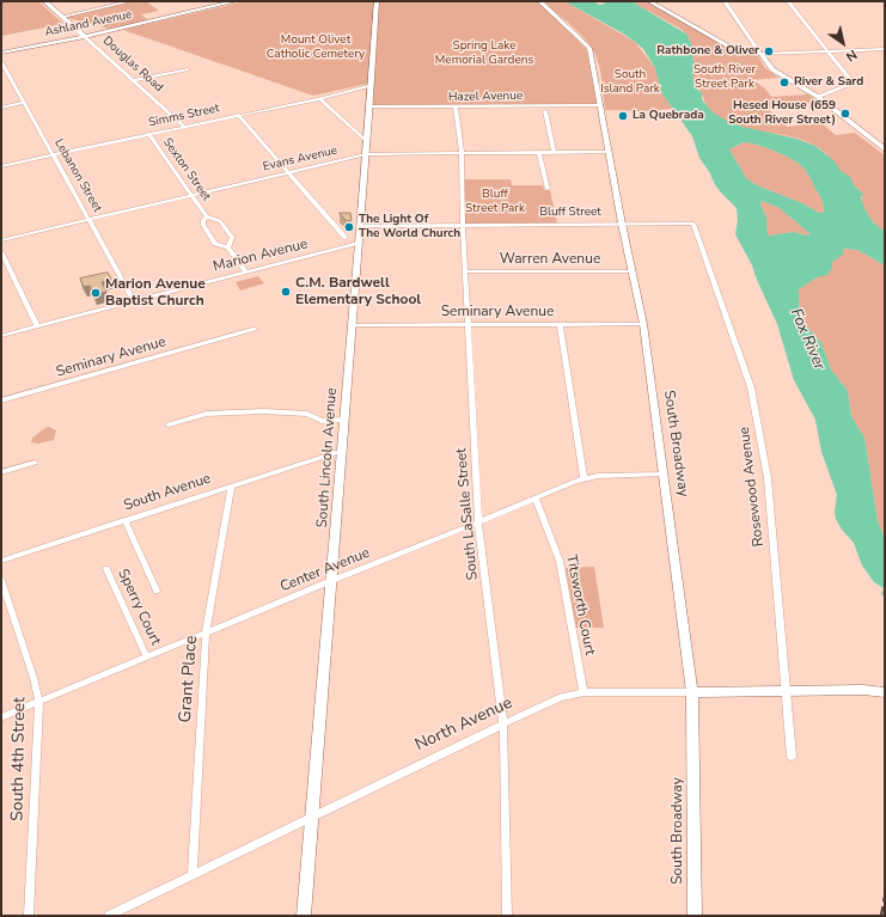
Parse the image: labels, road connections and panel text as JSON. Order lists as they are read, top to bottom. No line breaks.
{"streets":{"street":["Ashland Avenue","Douglas Road","Hazel Avenue","Simms Street","Evans Avenue","Sexton Street","Lebanon Street","Bluff Street","Marion Avenue","Warren Avenue","Seminary Avenue","South Broadway","South Lincoln Avenue","Rosewood Avenue","South Avenue","South LaSalle Street","Center Avenue","Titsworth Court","Sperry Court","Grant Place","North Avenue","South 4th Street"]},"crossings":[["Ashland Avenue","Douglas Road"],["Douglas Road","Simms Street"],["Hazel Avenue","South Broadway"],["Hazel Avenue","South Lincoln Avenue"],["Hazel Avenue","South LaSalle Street"],["Simms Street","Sexton Street"],["Simms Street","Lebanon Street"],["Simms Street","South Lincoln Avenue"],["Evans Avenue","Sexton Street"],["Evans Avenue","Lebanon Street"],["Evans Avenue","South Broadway"],["Evans Avenue","South Lincoln Avenue"],["Evans Avenue","South LaSalle Street"],["Sexton Street","Marion Avenue"],["Lebanon Street","Marion Avenue"],["Bluff Street","South Broadway"],["Bluff Street","South Lincoln Avenue"],["Bluff Street","Rosewood Avenue"],["Bluff Street","South LaSalle Street"],["Marion Avenue","South Lincoln Avenue"],["Warren Avenue","South Broadway"],["Warren Avenue","South LaSalle Street"],["Seminary Avenue","South Broadway"],["Seminary Avenue","South Lincoln Avenue"],["Seminary Avenue","South LaSalle Street"],["South Broadway","Center Avenue"],["South Broadway","North Avenue"],["South Lincoln Avenue","South Avenue"],["South Lincoln Avenue","Center Avenue"],["South Lincoln Avenue","North Avenue"],["Rosewood Avenue","North Avenue"],["South Avenue","Sperry Court"],["South Avenue","Grant Place"],["South LaSalle Street","Center Avenue"],["South LaSalle Street","North Avenue"],["Center Avenue","Titsworth Court"],["Center Avenue","Sperry Court"],["Center Avenue","Grant Place"],["Center Avenue","South 4th Street"],["Titsworth Court","North Avenue"],["Grant Place","North Avenue"]],"water":["Fox River"],"parks":["Mount Olivet Catholic Cemetery","Spring Lake Memorial Gardens","South River Street Park","South Island Park","Bluff Street Park"],"places":["Rathbone & Oliver","River & Sard","Hesed House (659 South River Street)","La Quebrada","The Light Of The World Church","C.M. Bardwell Elementary School","Marion Avenue Baptist Church"],"north":"bottom right"}
